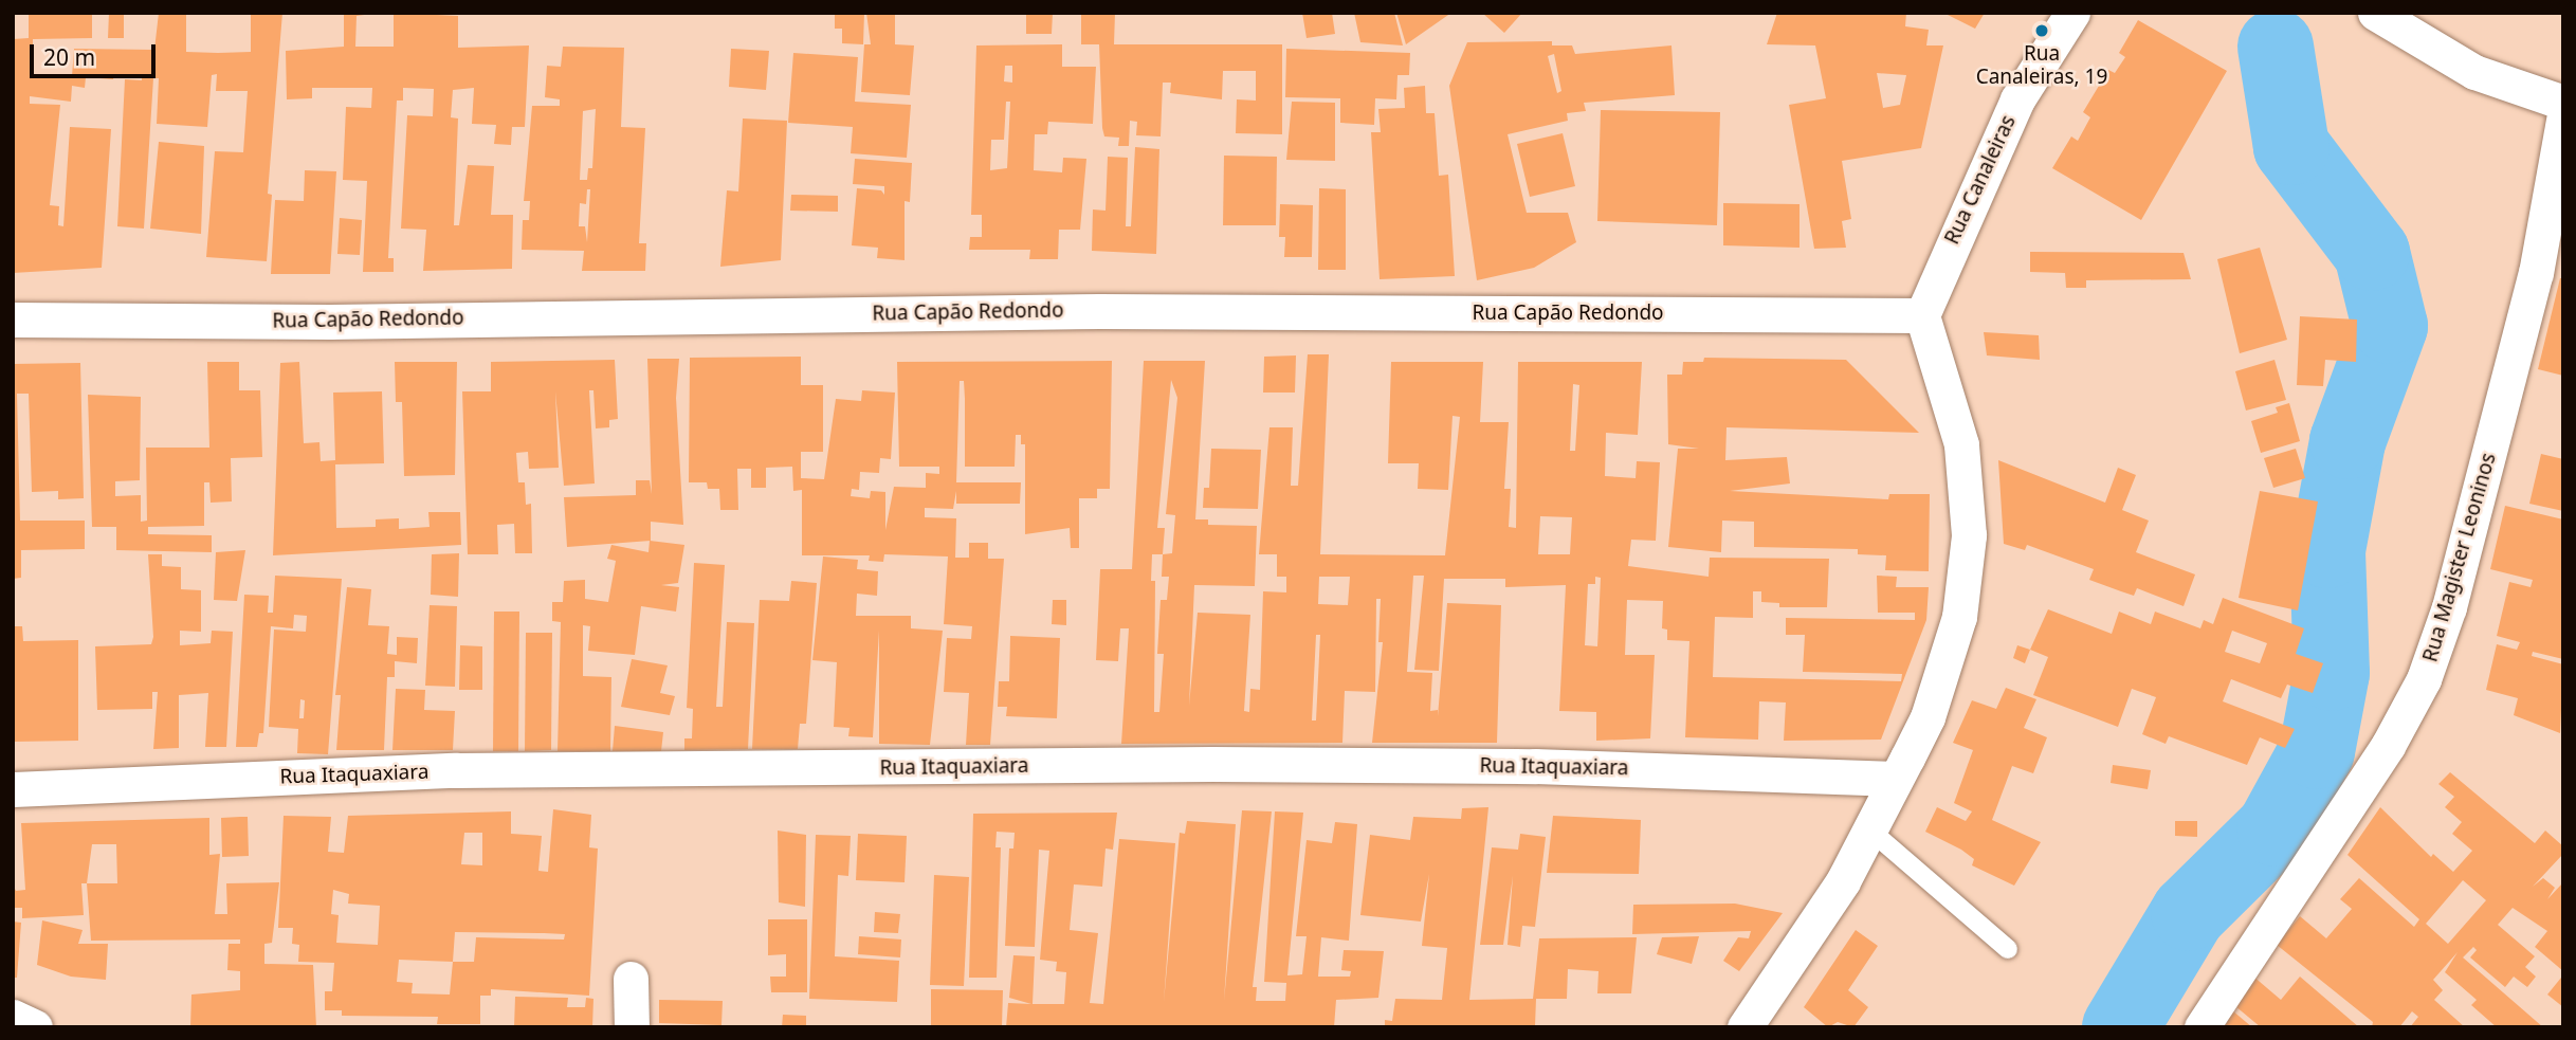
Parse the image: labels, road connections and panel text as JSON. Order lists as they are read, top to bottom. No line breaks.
{"streets":{"street":["Rua Canaleiras","Rua Capão Redondo","Rua Magister Leoninos","Rua Itaquaxiara"]},"crossings":[["Rua Canaleiras","Rua Capão Redondo"]],"places":["Rua Canaleiras, 19"],"scale_bar":"20 m"}
